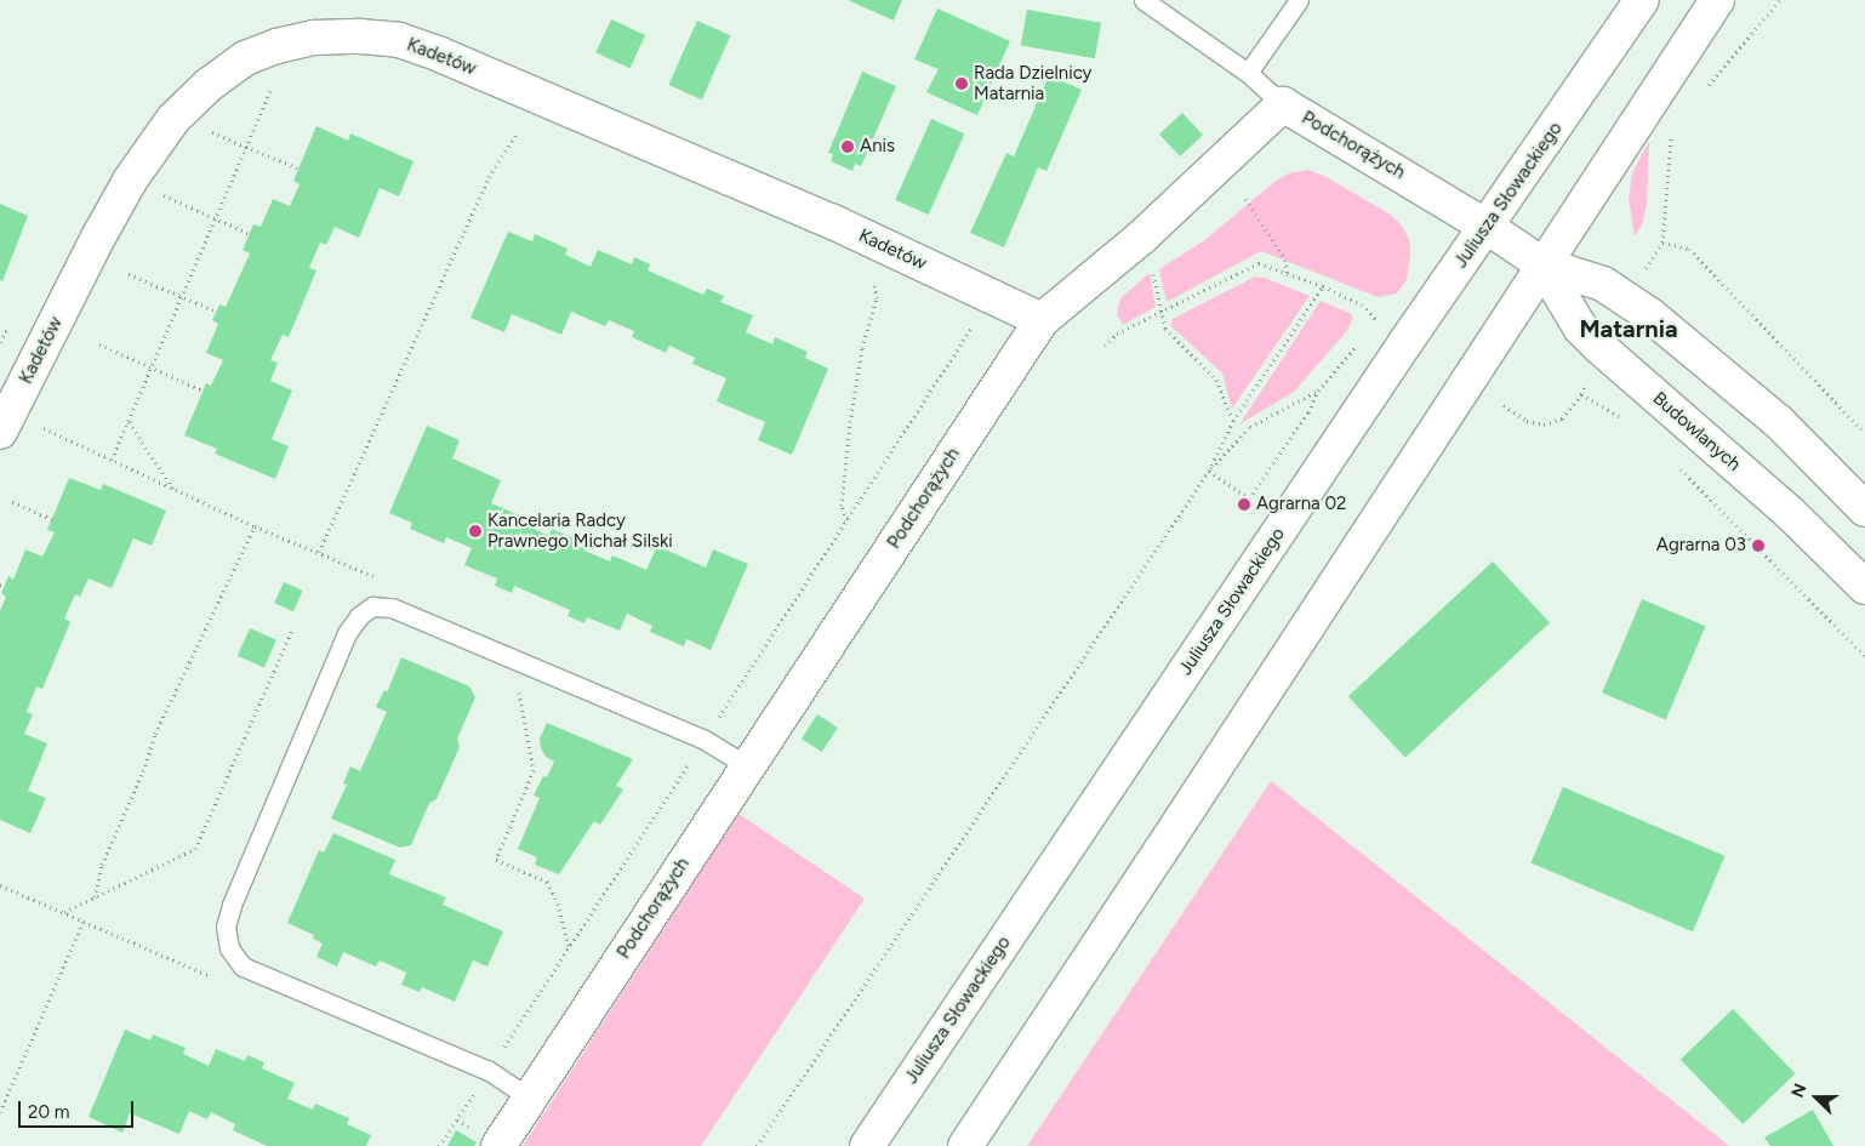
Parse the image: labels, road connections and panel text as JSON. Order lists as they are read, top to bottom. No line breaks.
{"streets":{"main road":["Kadetów","Podchorążych","Juliusza Słowackiego","Budowlanych"]},"crossings":[["Kadetów","Podchorążych"],["Podchorążych","Juliusza Słowackiego"],["Podchorążych","Budowlanych"],["Juliusza Słowackiego","Budowlanych"]],"districts":["Matarnia"],"places":["Rada Dzielnicy Matarnia","Anis","Agrarna 02","Kancelaria Radcy Prawnego Michał Silski","Agrarna 03"],"scale_bar":"20 m","north":"left"}
